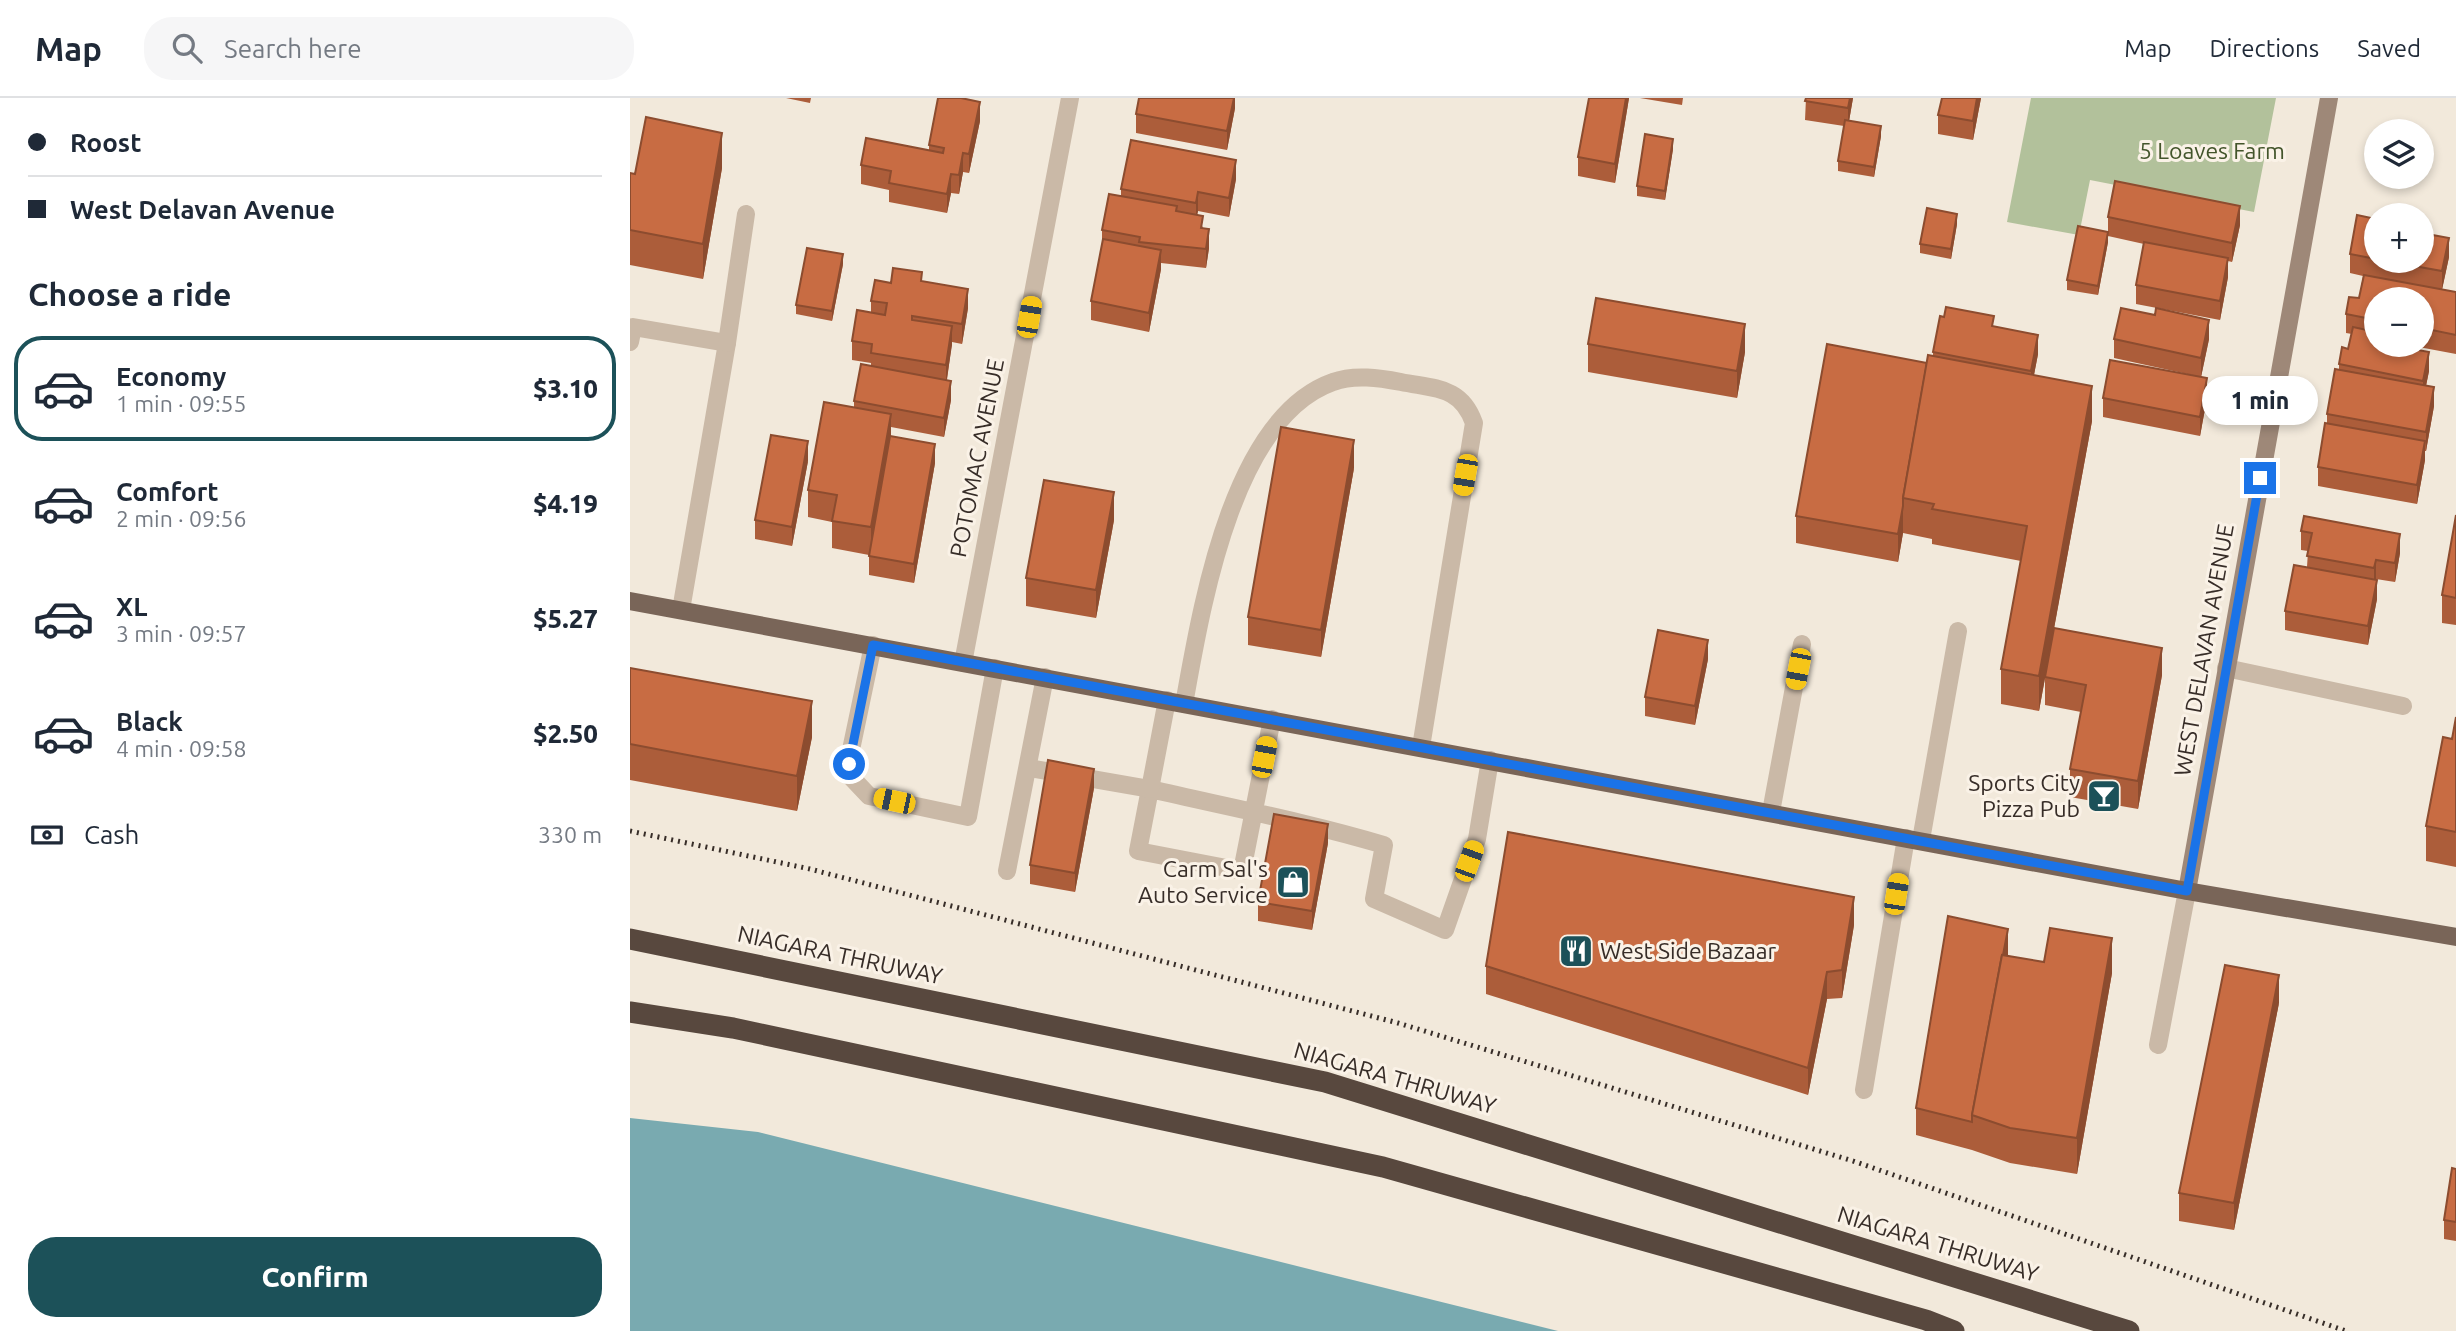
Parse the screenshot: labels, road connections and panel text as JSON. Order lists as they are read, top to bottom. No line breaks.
{"streets":{"highway":["NIAGARA THRUWAY"],"street":["POTOMAC AVENUE","WEST DELAVAN AVENUE"]},"parks":["5 Loaves Farm"],"places":{"bar":["Sports City Pizza Pub"],"shop":["Carm Sal's Auto Service"],"restaurant":["West Side Bazaar"]},"page":{"header":"Map","search":"Search here","nav":["Map","Directions","Saved"],"banner":["Roost","West Delavan Avenue"],"map_buttons":["+","−"],"heading":"Choose a ride","list":[{"name":"Economy","note":"1 min · 09:55","value":"$3.10"},{"name":"Comfort","note":"2 min · 09:56","value":"$4.19"},{"name":"XL","note":"3 min · 09:57","value":"$5.27"},{"name":"Black","note":"4 min · 09:58","value":"$2.50"}],"bubble":"1 min","pay":["Cash","330 m"],"buttons":"Confirm"}}
